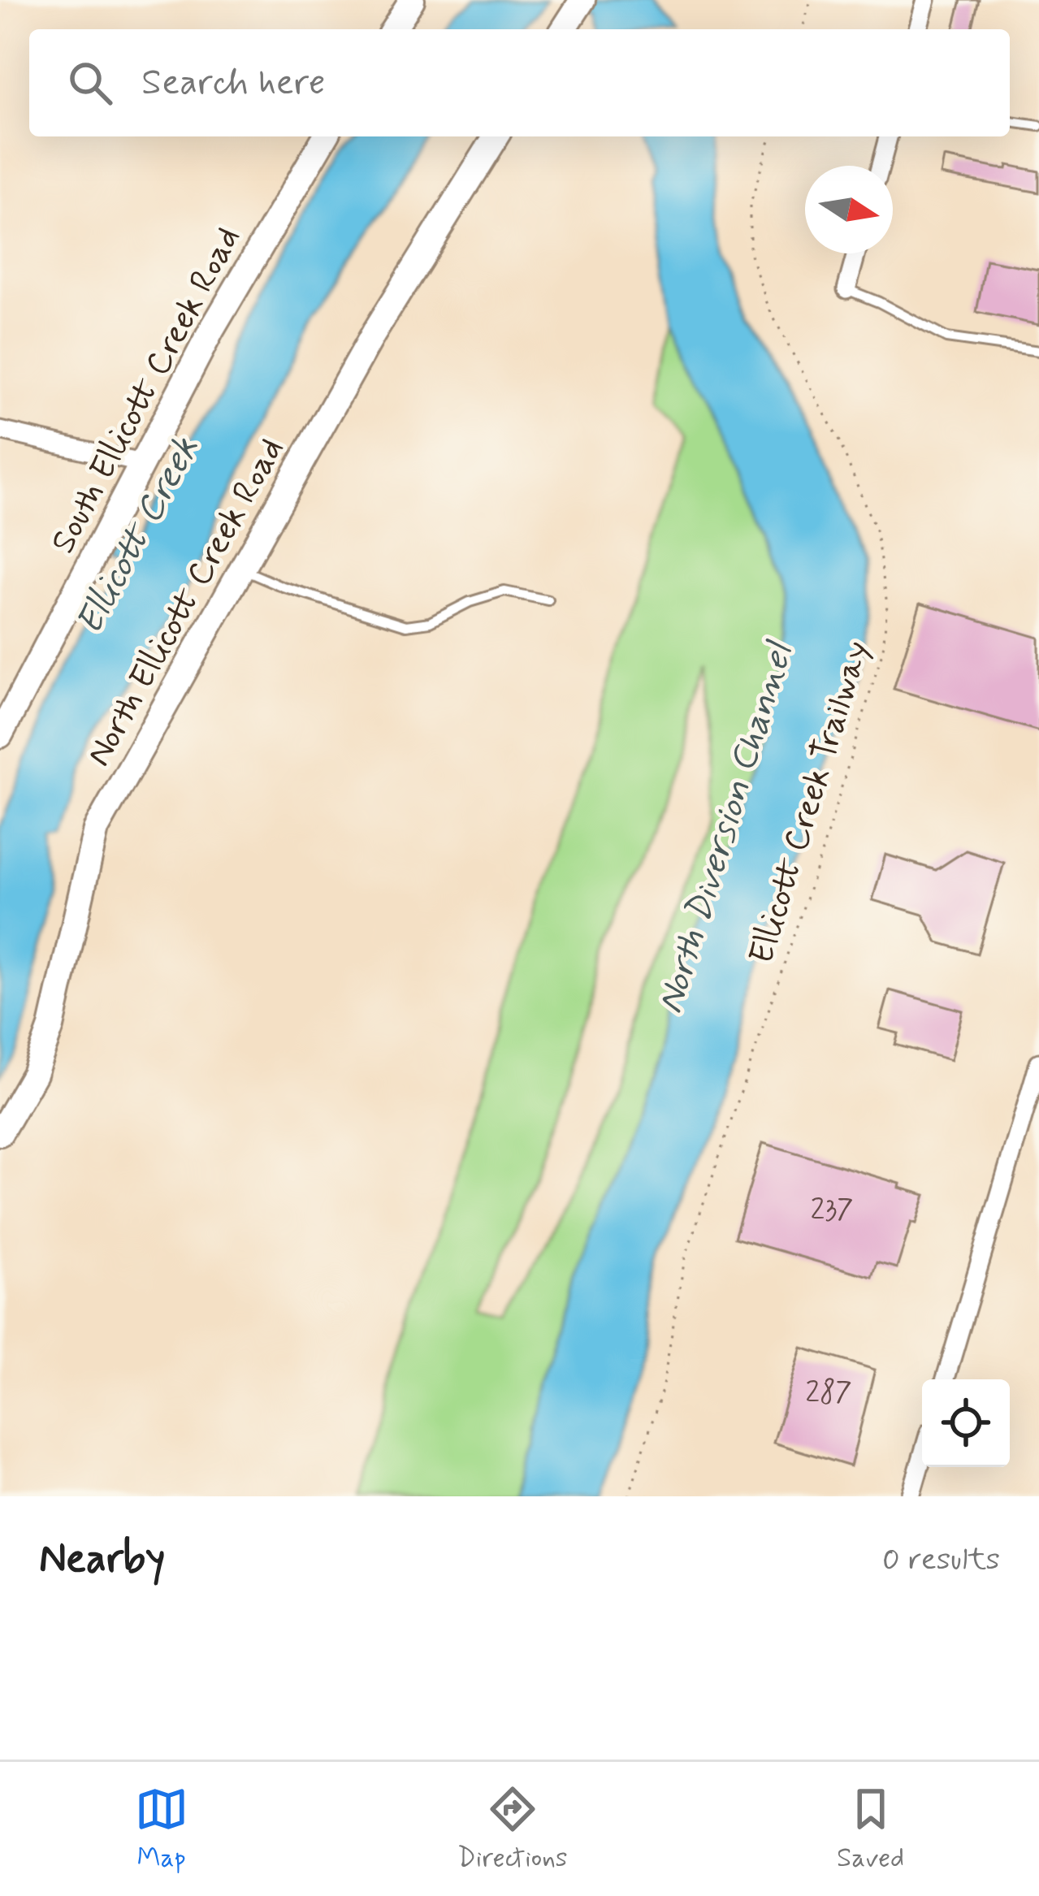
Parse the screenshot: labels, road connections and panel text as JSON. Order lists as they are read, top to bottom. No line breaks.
{"streets":{"street":["South Ellicott Creek Road","North Ellicott Creek Road"],"path":["Ellicott Creek Trailway"]},"water":["Ellicott Creek","North Diversion Channel"],"house_numbers":["237","287"],"north":"right","page":{"search":"Search here","heading":["Nearby","0 results"],"nav":["Map","Directions","Saved"]}}
